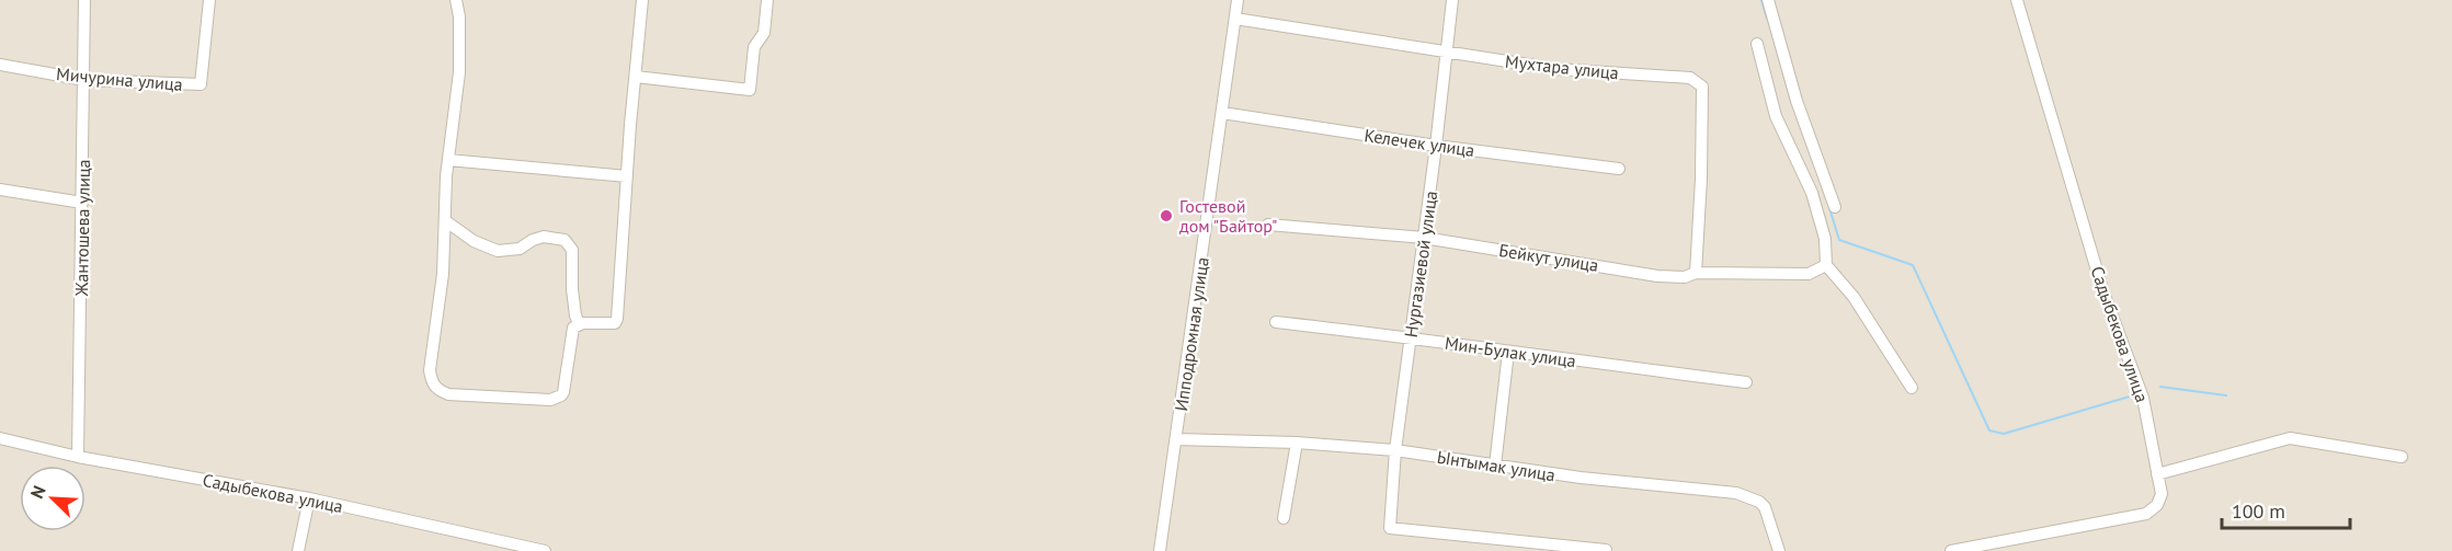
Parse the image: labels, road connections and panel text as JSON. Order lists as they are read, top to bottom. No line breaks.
{"streets":{"street":["Мухтара улица","Мичурина улица","Келечек улица","Жантошева улица","Бейкут улица","Нургазиевой улица","Ипподромная улица","Садыбекова улица","Мин-Булак улица","Ынтымак улица"]},"crossings":[["Мухтара улица","Бейкут улица"],["Мухтара улица","Нургазиевой улица"],["Мухтара улица","Ипподромная улица"],["Мичурина улица","Жантошева улица"],["Келечек улица","Нургазиевой улица"],["Келечек улица","Ипподромная улица"],["Жантошева улица","Садыбекова улица"],["Бейкут улица","Нургазиевой улица"],["Нургазиевой улица","Мин-Булак улица"],["Нургазиевой улица","Ынтымак улица"],["Ипподромная улица","Ынтымак улица"]],"places":["Гостевой дом \"Байтор\""],"scale_bar":"100 m","north":"top left"}
